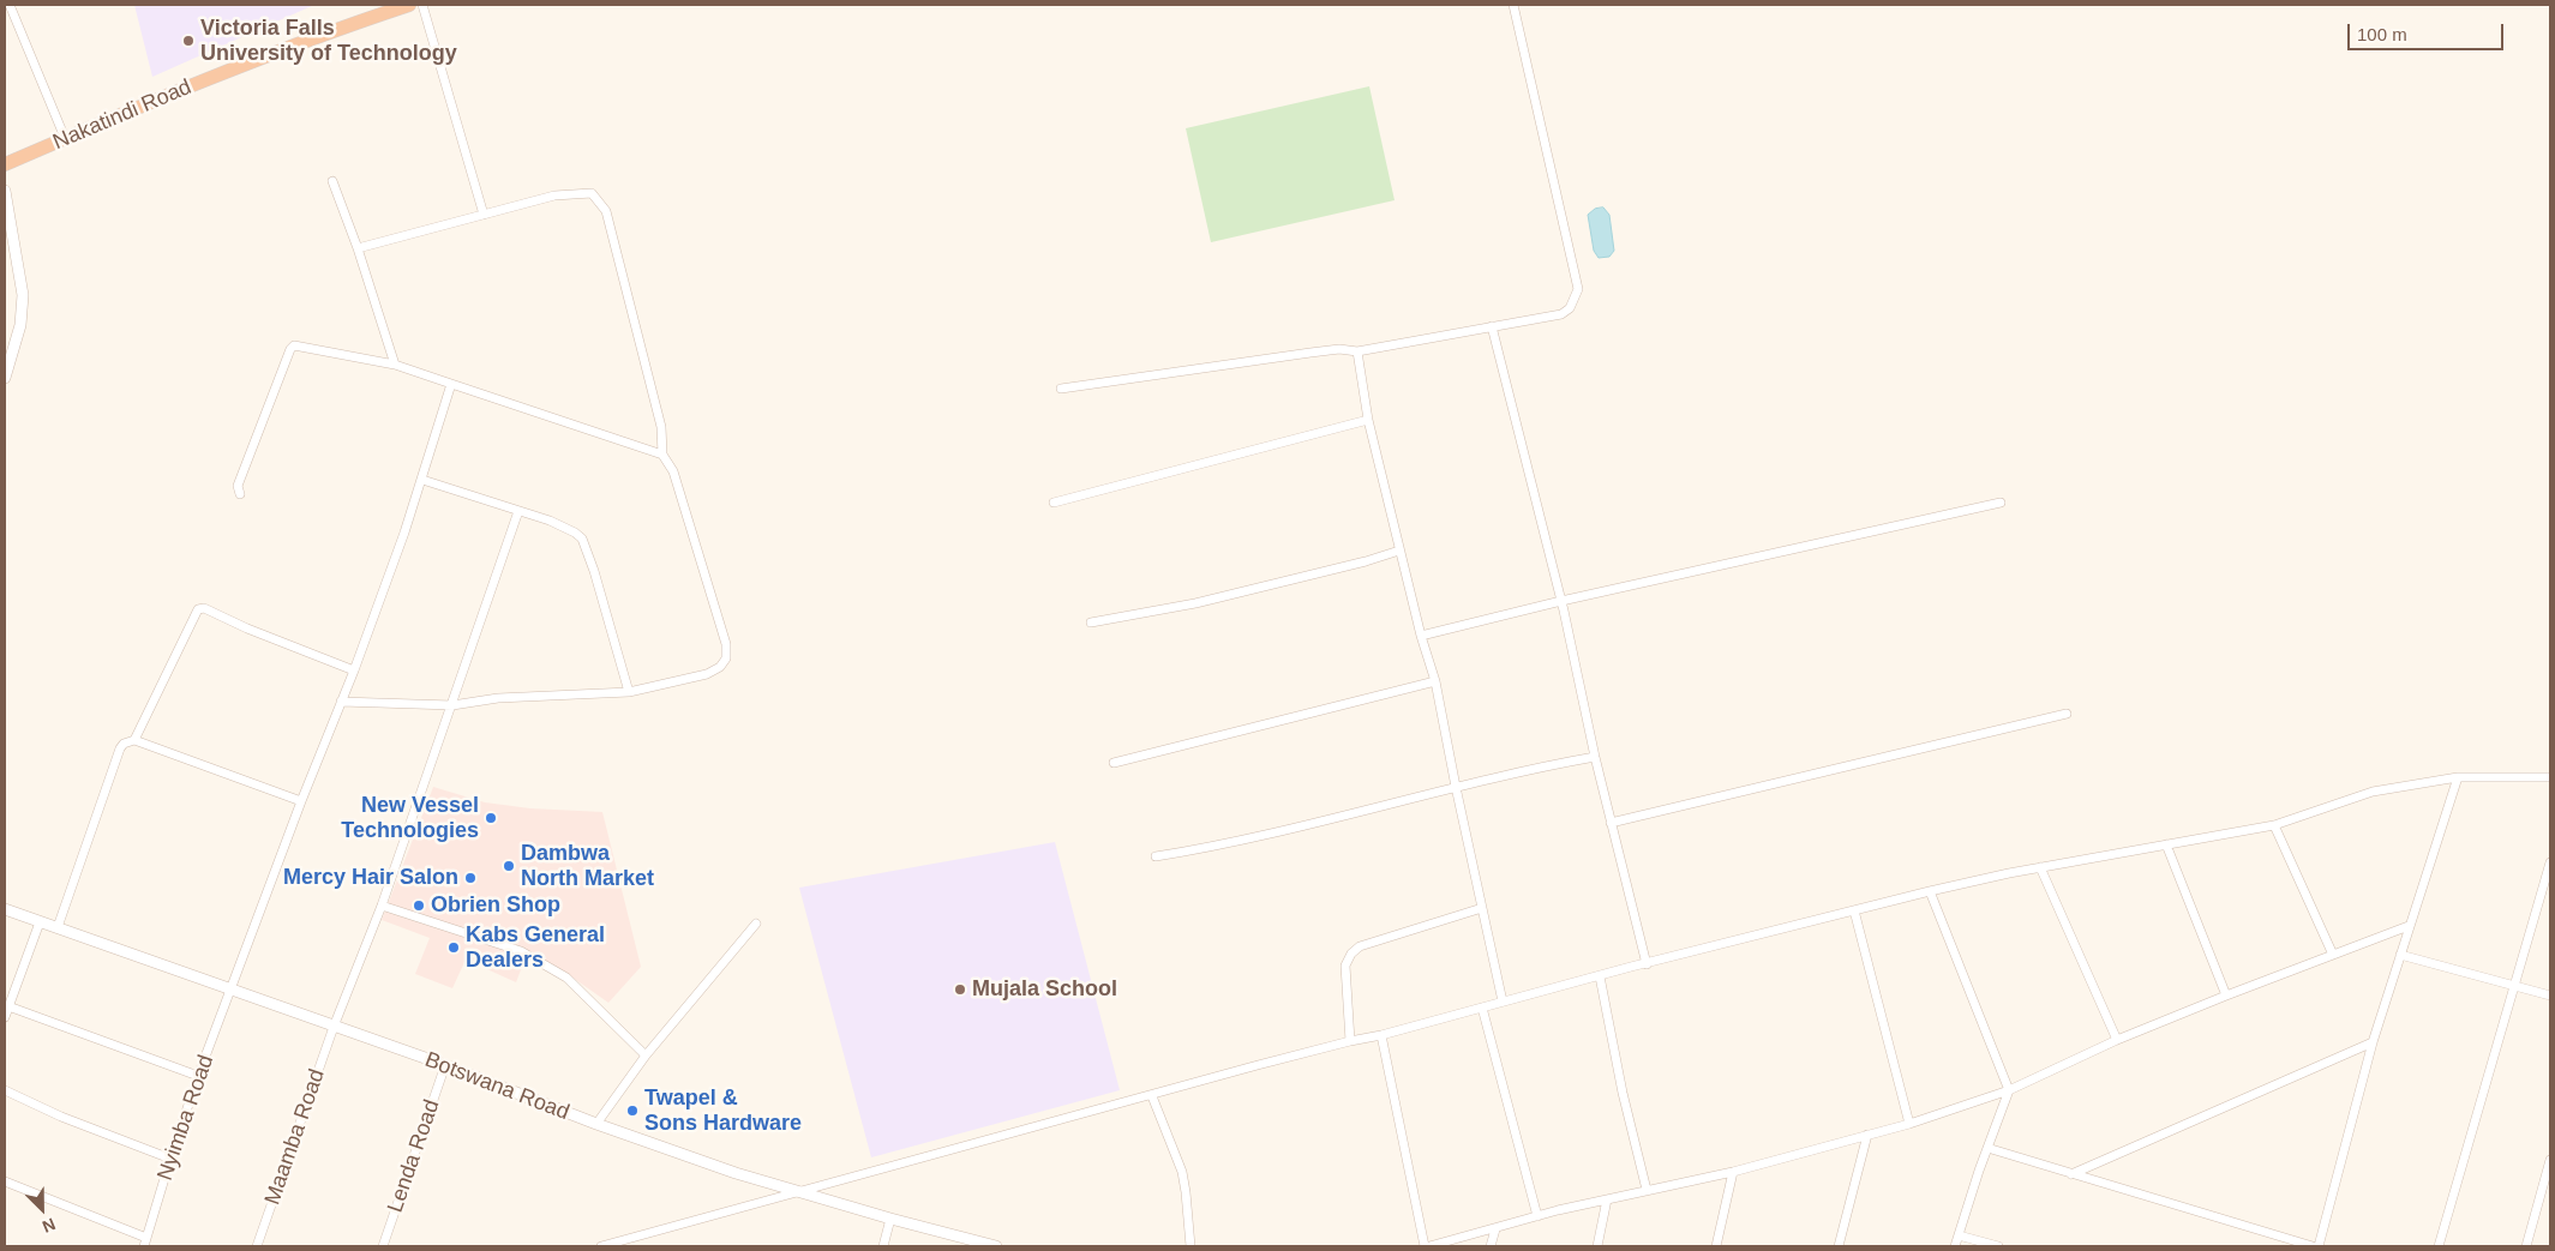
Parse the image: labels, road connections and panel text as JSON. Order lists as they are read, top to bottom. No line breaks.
{"streets":{"highway":["Nakatindi Road"],"street":["Botswana Road","Nyimba Road","Maamba Road","Lenda Road"]},"crossings":[["Botswana Road","Nyimba Road"],["Botswana Road","Maamba Road"],["Botswana Road","Lenda Road"]],"places":["Victoria Falls University of Technology","New Vessel Technologies","Dambwa North Market","Mercy Hair Salon","Obrien Shop","Kabs General Dealers","Mujala School","Twapel & Sons Hardware"],"scale_bar":"100 m","north":"bottom right"}
